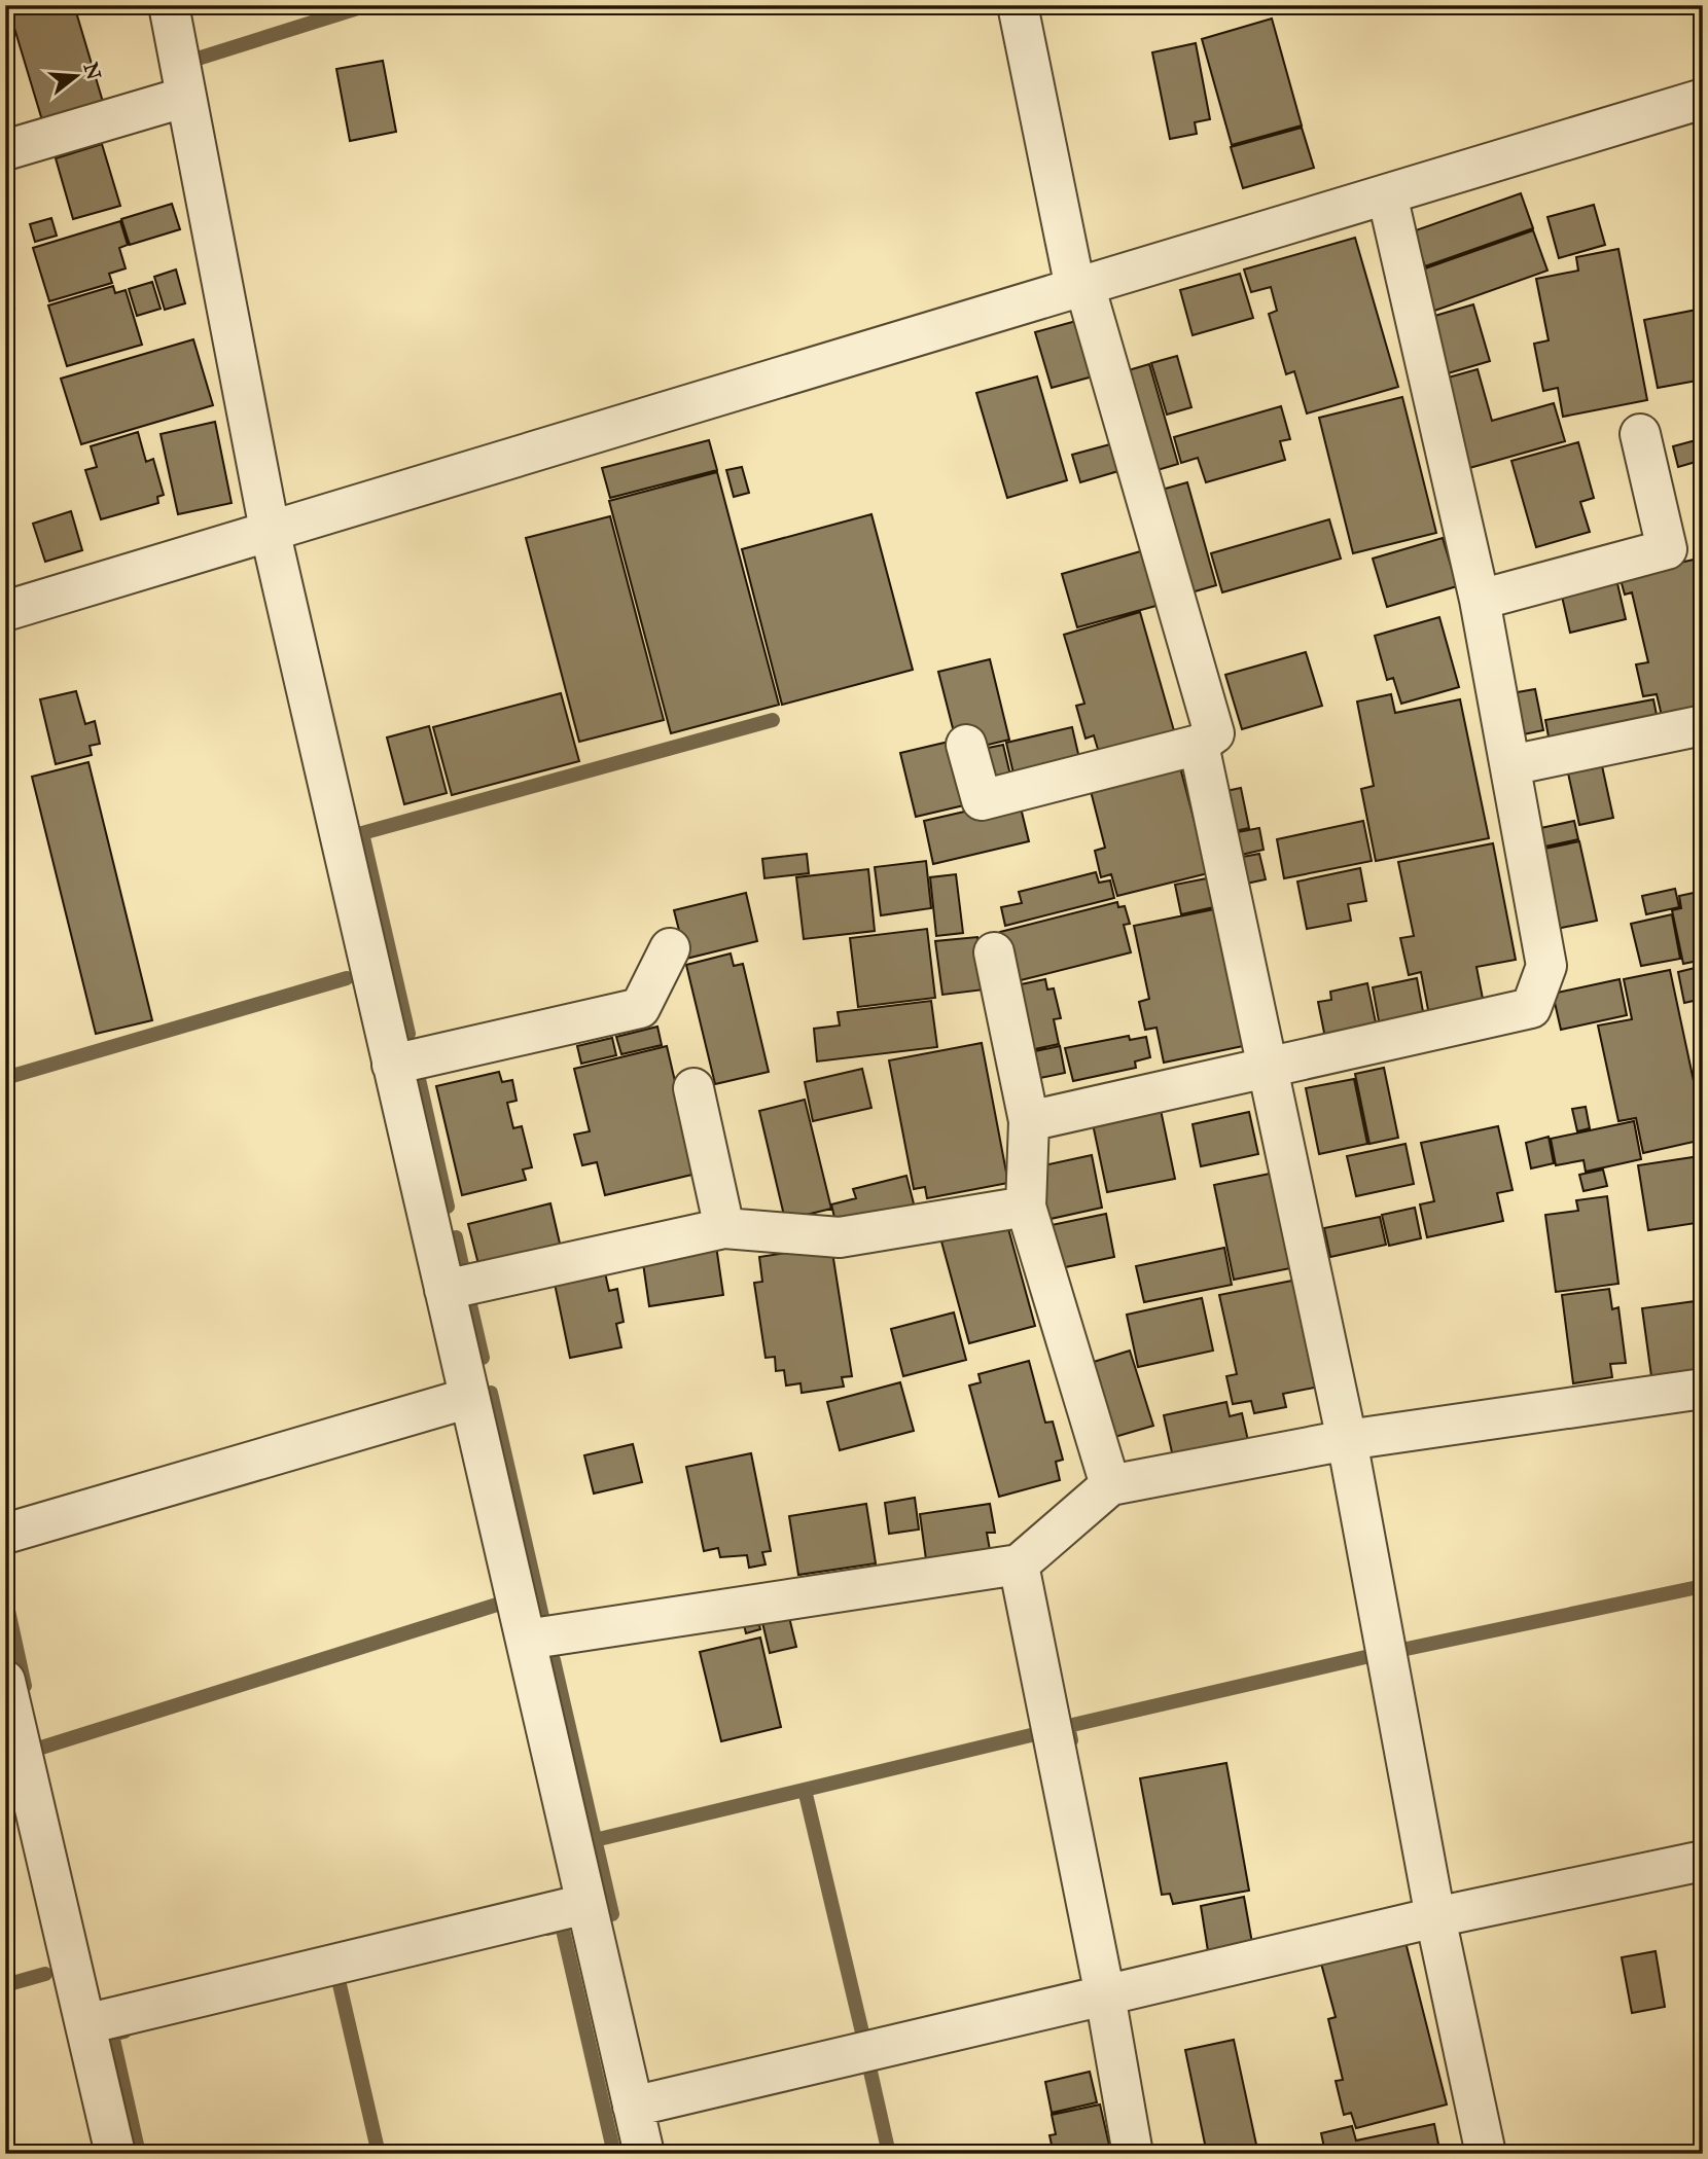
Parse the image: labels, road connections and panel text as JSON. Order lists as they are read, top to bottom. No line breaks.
{"north":"right"}
